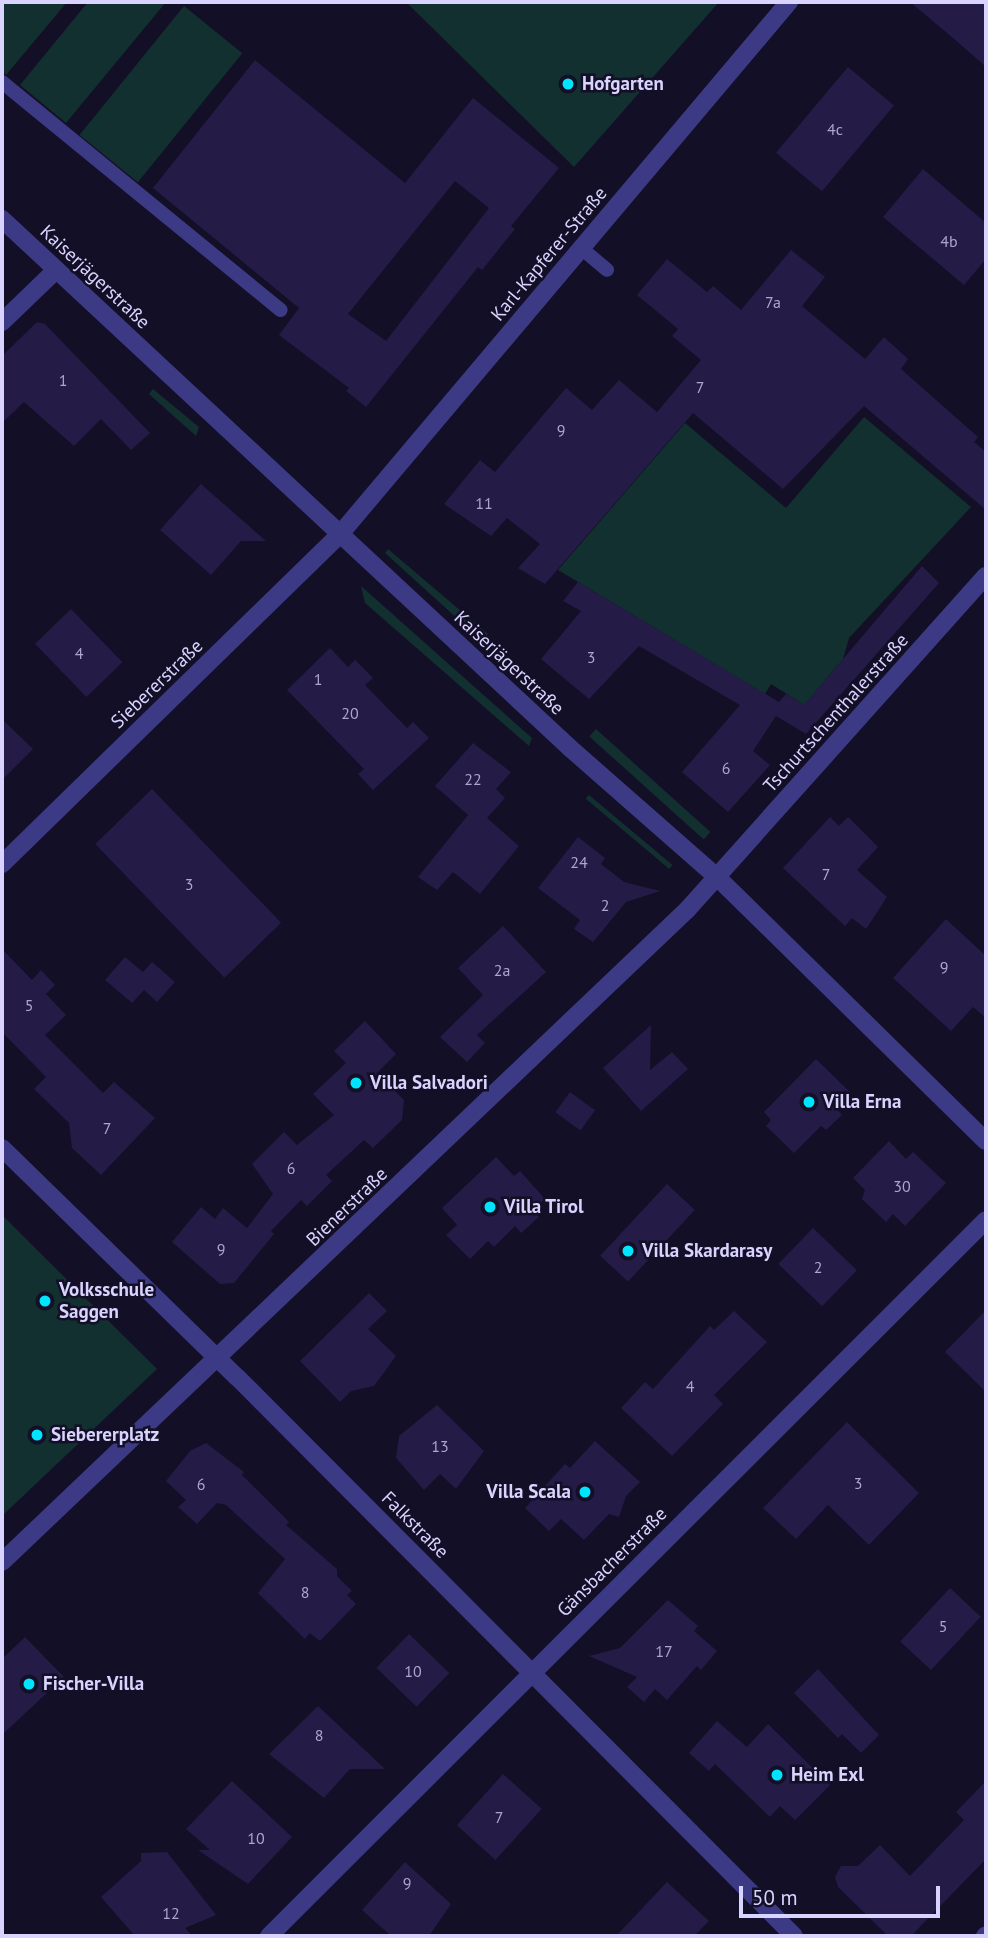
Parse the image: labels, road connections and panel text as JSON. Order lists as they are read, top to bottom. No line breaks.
{"streets":{"street":["Karl-Kapferer-Straße","Kaiserjägerstraße","Siebererstraße","Tschurtschenthalerstraße","Bienerstraße","Falkstraße","Gänsbacherstraße"]},"crossings":[["Karl-Kapferer-Straße","Kaiserjägerstraße"],["Karl-Kapferer-Straße","Siebererstraße"],["Kaiserjägerstraße","Siebererstraße"],["Kaiserjägerstraße","Tschurtschenthalerstraße"],["Kaiserjägerstraße","Bienerstraße"],["Tschurtschenthalerstraße","Bienerstraße"],["Bienerstraße","Falkstraße"],["Falkstraße","Gänsbacherstraße"]],"places":["Hofgarten","Villa Salvadori","Villa Erna","Villa Tirol","Villa Skardarasy","Volksschule Saggen","Siebererplatz","Villa Scala","Fischer-Villa","Heim Exl"],"house_numbers":["4c","4b","7a","1","7","9","11","4","3","1","20","6","22","24","7","3","2","9","2a","5","7","6","30","9","2","4","13","3","6","8","5","17","10","8","7","10","9","12"],"scale_bar":"50 m"}
